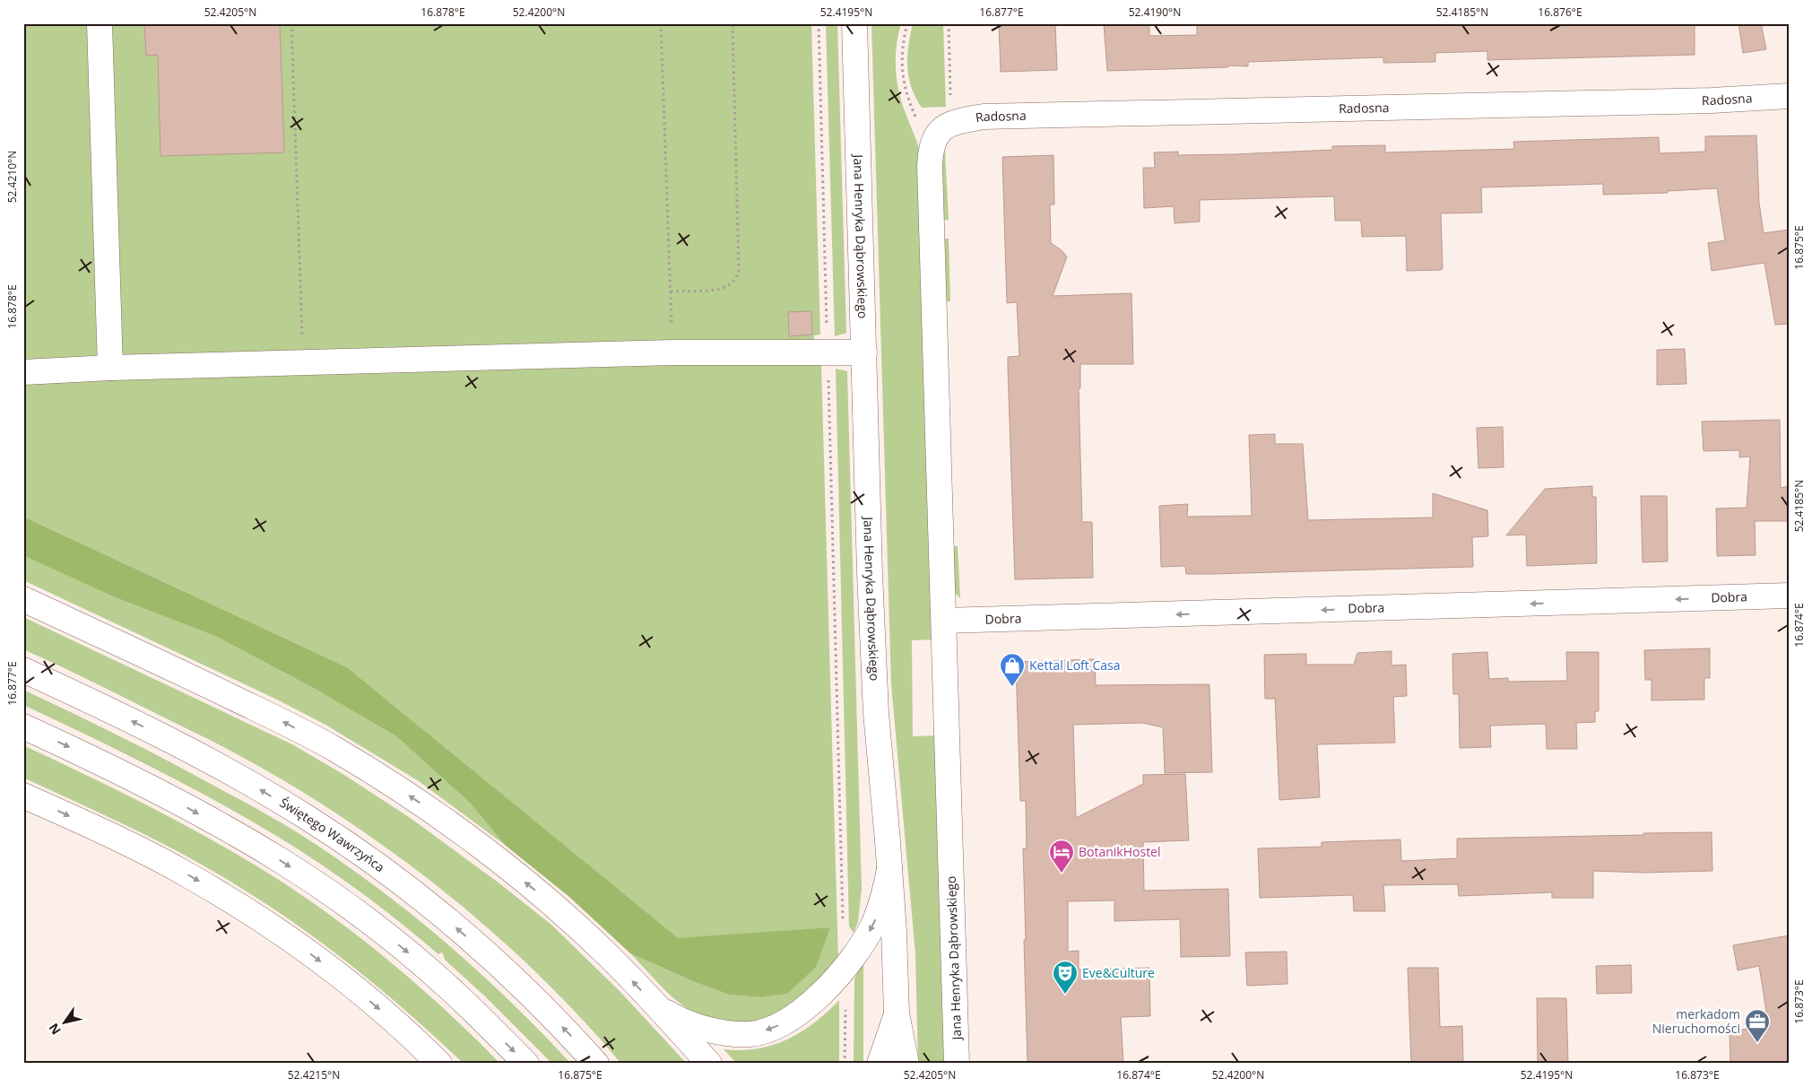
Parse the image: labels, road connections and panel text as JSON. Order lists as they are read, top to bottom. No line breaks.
{"streets":{"street":["Radosna","Jana Henryka Dąbrowskiego","Dobra","Świętego Wawrzyńca"]},"crossings":[["Radosna","Jana Henryka Dąbrowskiego"],["Jana Henryka Dąbrowskiego","Dobra"]],"one_way":["Dobra"],"places":{"shop":["Kettal Loft Casa"],"hotel":["BotanikHostel"],"theatre":["Eve&Culture"],"office":["merkadom Nieruchomości"]},"north":"bottom left","coordinates":["52.4205°N","16.878°E","52.4200°N","52.4195°N","16.877°E","52.4190°N","52.4185°N","16.876°E","52.4210°N","16.875°E","16.874°E","16.873°E","52.4215°N"]}
